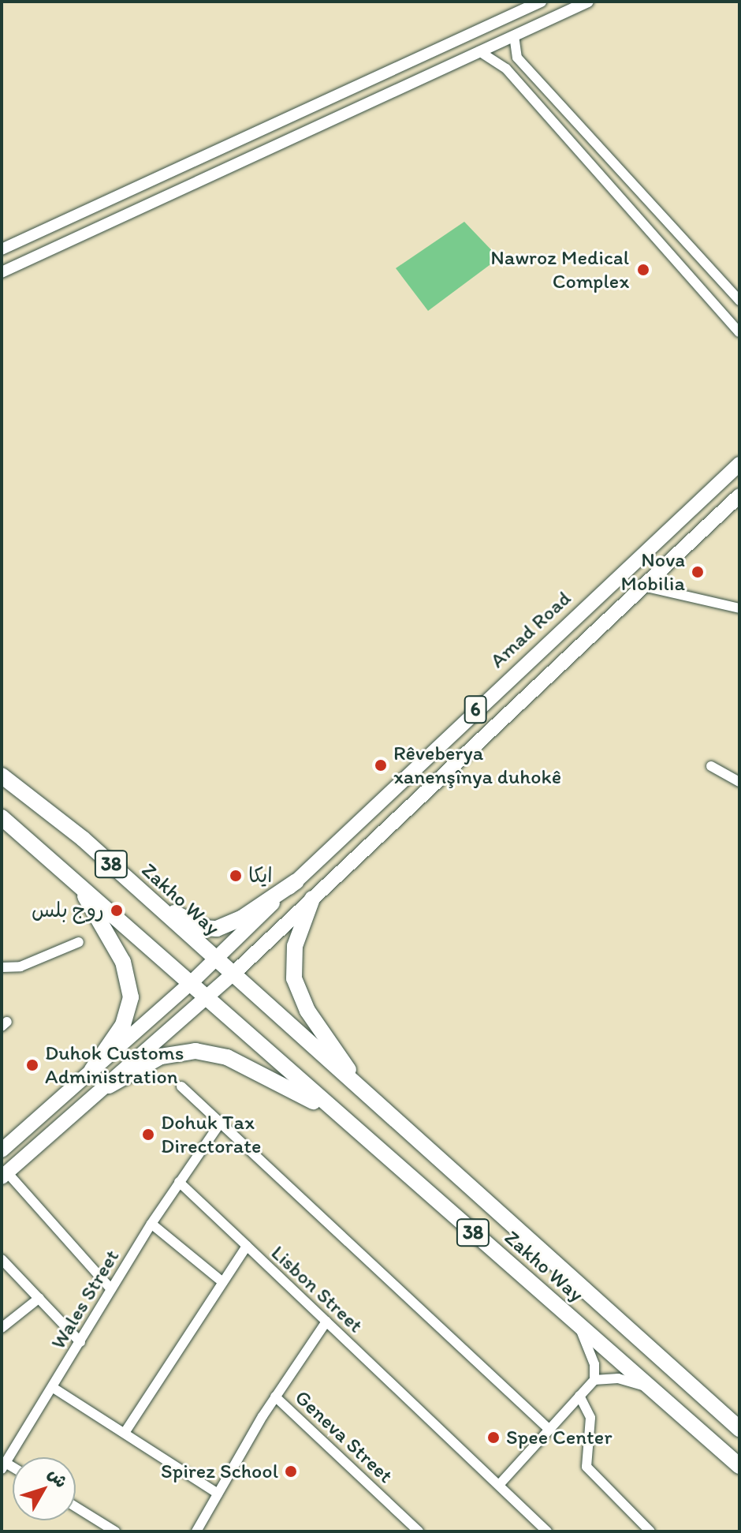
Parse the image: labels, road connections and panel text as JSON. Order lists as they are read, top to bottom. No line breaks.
{"streets":{"highway":["38","Zakho Way"],"main road":["Amad Road","6"],"street":["Lisbon Street","Wales Street","Geneva Street"]},"crossings":[["Amad Road","38"],["Amad Road","Zakho Way"],["6","38"],["6","Zakho Way"],["38","Zakho Way"]],"places":["Nawroz Medical Complex","Nova Mobilia","Rêveberya xanenşînya duhokê","ايكا","روج بلس","Duhok Customs Administration","Dohuk Tax Directorate","Spee Center","Spirez School"],"north":"top right"}
